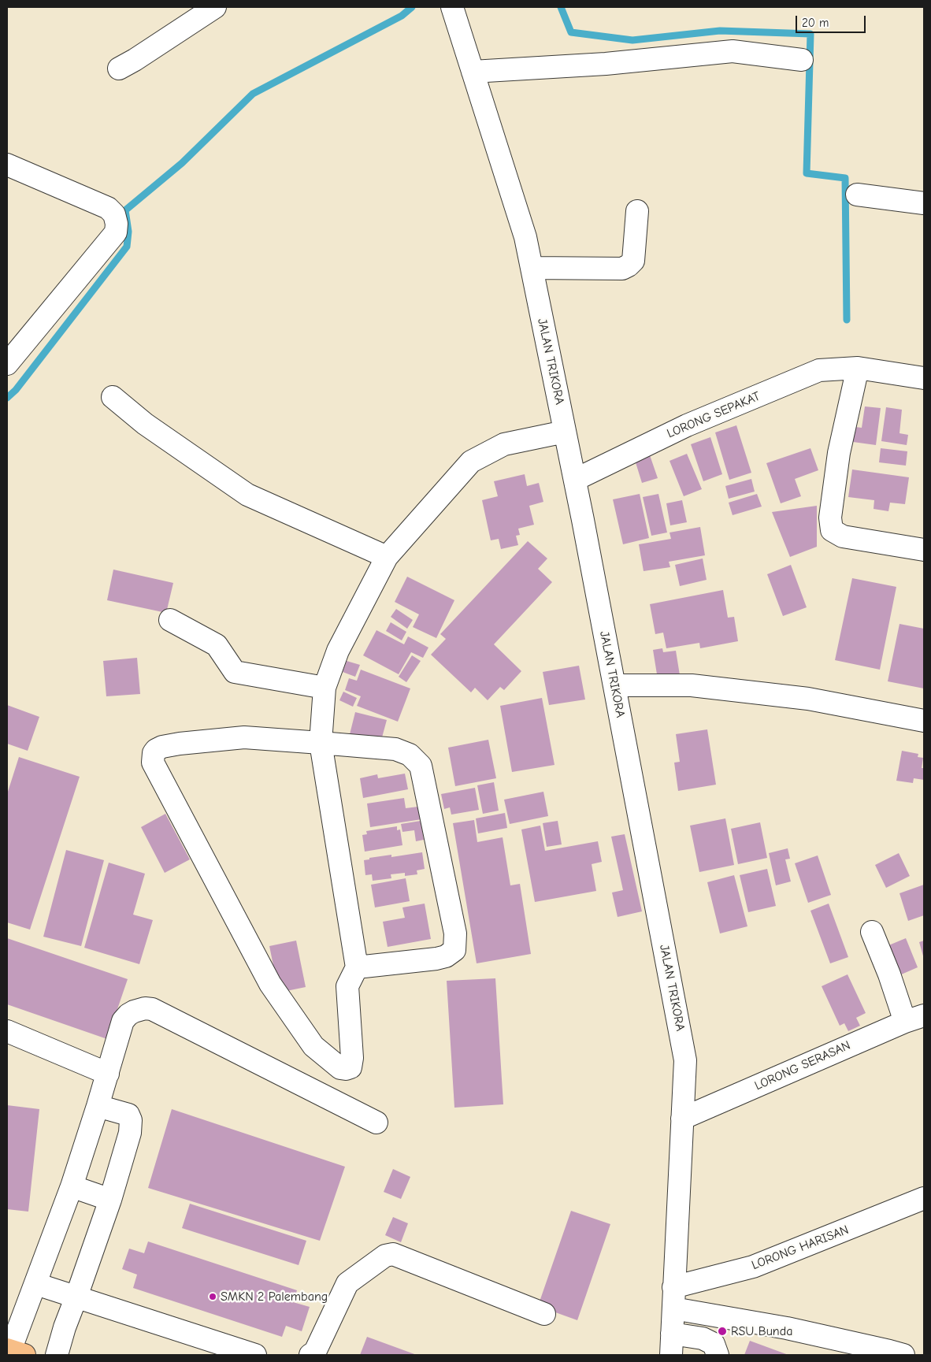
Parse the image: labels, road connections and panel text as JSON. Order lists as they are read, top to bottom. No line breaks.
{"streets":{"street":["JALAN TRIKORA","LORONG SEPAKAT","LORONG SERASAN","LORONG HARISAN"]},"crossings":[["JALAN TRIKORA","LORONG SEPAKAT"],["JALAN TRIKORA","LORONG SERASAN"],["JALAN TRIKORA","LORONG HARISAN"]],"places":["SMKN 2 Palembang","RSU Bunda"],"scale_bar":"20 m"}
